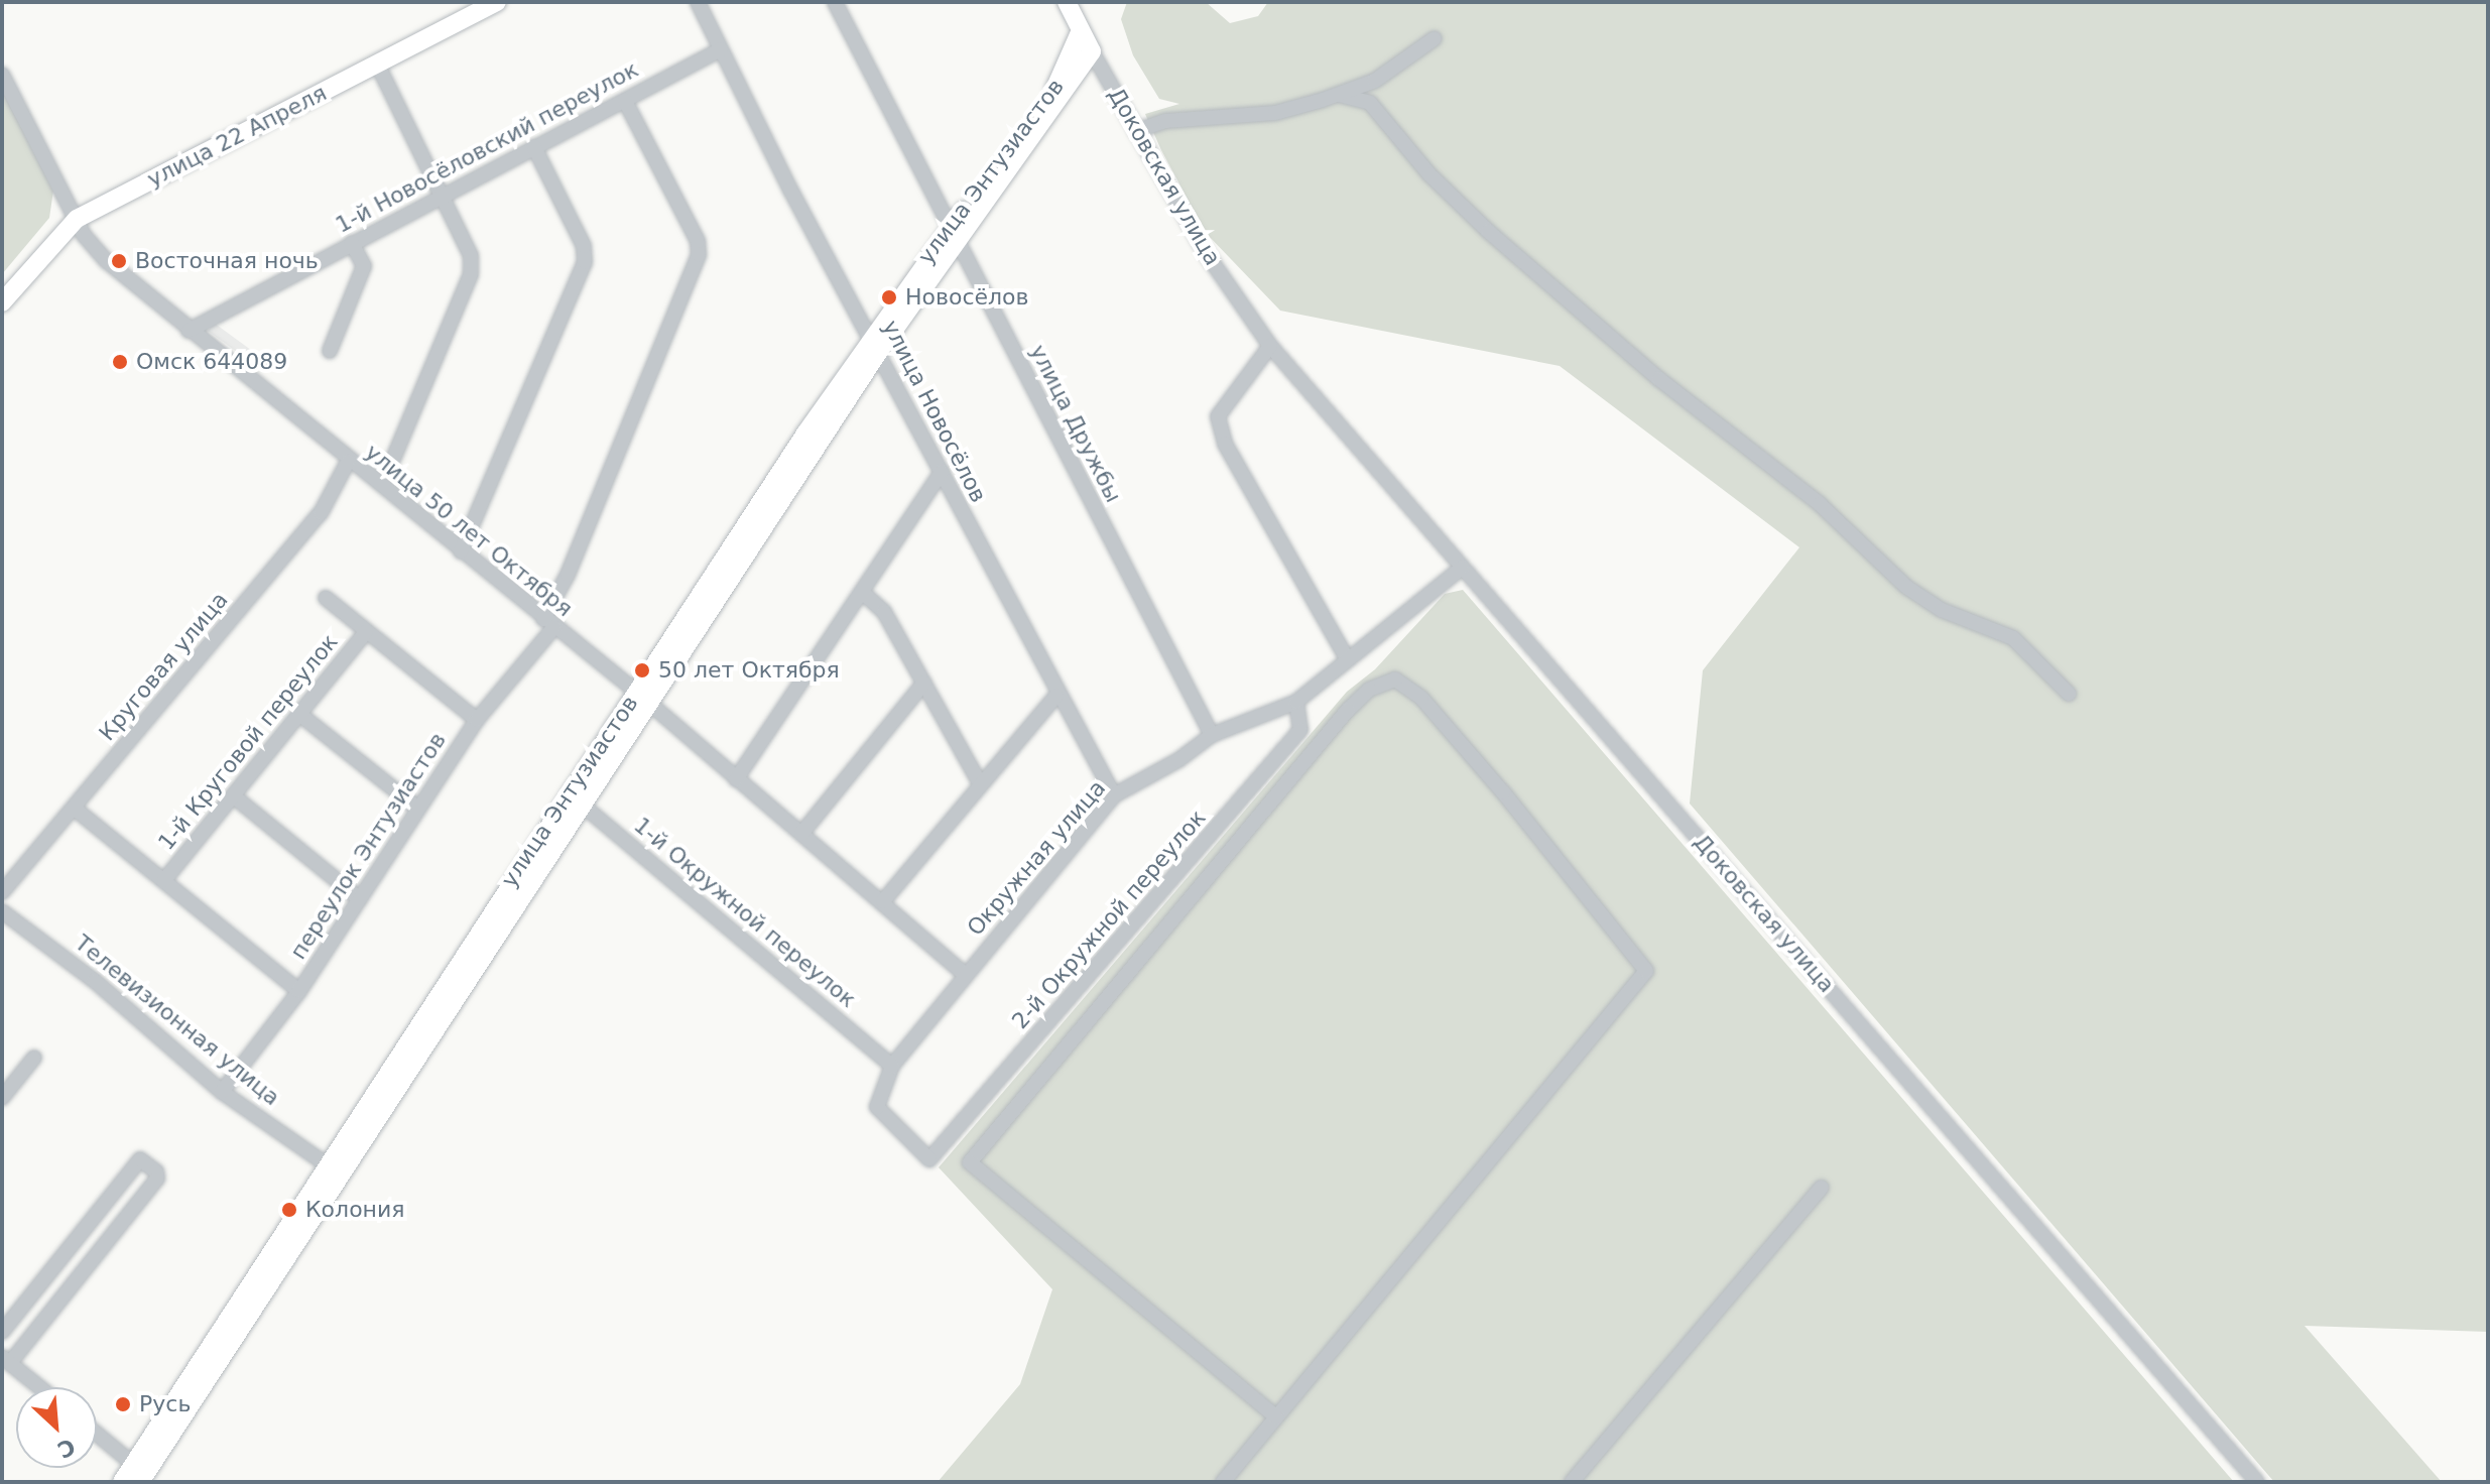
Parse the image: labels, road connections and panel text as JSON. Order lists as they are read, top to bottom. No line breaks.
{"streets":{"main road":["улица 22 Апреля","улица Энтузиастов","Доковская улица"],"street":["1-й Новосёловский переулок","улица Новосёлов","улица Дружбы","улица 50 лет Октября","Круговая улица","1-й Круговой переулок","переулок Энтузиастов","Окружная улица","1-й Окружной переулок","2-й Окружной переулок","Телевизионная улица"]},"crossings":[["улица 22 Апреля","улица 50 лет Октября"],["1-й Новосёловский переулок","улица Новосёлов"],["1-й Новосёловский переулок","улица 50 лет Октября"],["1-й Новосёловский переулок","переулок Энтузиастов"],["улица Энтузиастов","Доковская улица"],["улица Энтузиастов","улица Новосёлов"],["улица Энтузиастов","улица Дружбы"],["улица Энтузиастов","улица 50 лет Октября"],["улица Энтузиастов","1-й Окружной переулок"],["улица Энтузиастов","Телевизионная улица"],["Доковская улица","Окружная улица"],["улица Новосёлов","Окружная улица"],["улица Дружбы","Окружная улица"],["улица 50 лет Октября","Круговая улица"],["улица 50 лет Октября","переулок Энтузиастов"],["улица 50 лет Октября","Окружная улица"],["переулок Энтузиастов","Телевизионная улица"],["Окружная улица","1-й Окружной переулок"],["Окружная улица","2-й Окружной переулок"]],"places":["Восточная ночь","Новосёлов","Омск 644089","50 лет Октября","Колония","Русь"],"north":"bottom right"}
